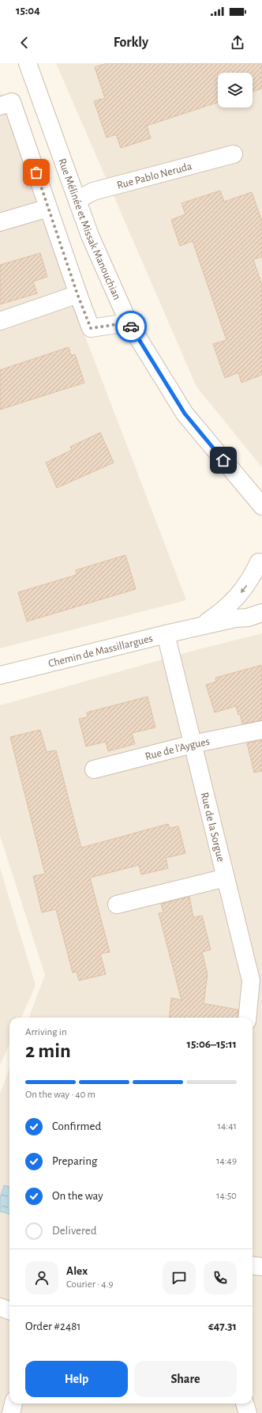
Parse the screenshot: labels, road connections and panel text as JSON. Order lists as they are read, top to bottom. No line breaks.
{"streets":{"street":["Rue Pablo Neruda","Rue Mélinée et Missak Manouchian","Chemin de Massillargues","Rue de l'Aygues","Rue de la Sorgue"]},"crossings":[["Rue Pablo Neruda","Rue Mélinée et Missak Manouchian"],["Chemin de Massillargues","Rue de la Sorgue"],["Rue de l'Aygues","Rue de la Sorgue"]],"page":{"status":"15:04","header":"Forkly","heading":["2 min","Arriving in","15:06–15:11"],"panel":["Alex","Courier · 4.9","Order #2481","€47.31"],"bar":"On the way · 40 m","list":[["Confirmed","14:41"],["Preparing","14:49"],["On the way","14:50"],"Delivered"],"buttons":["Help","Share"]}}
